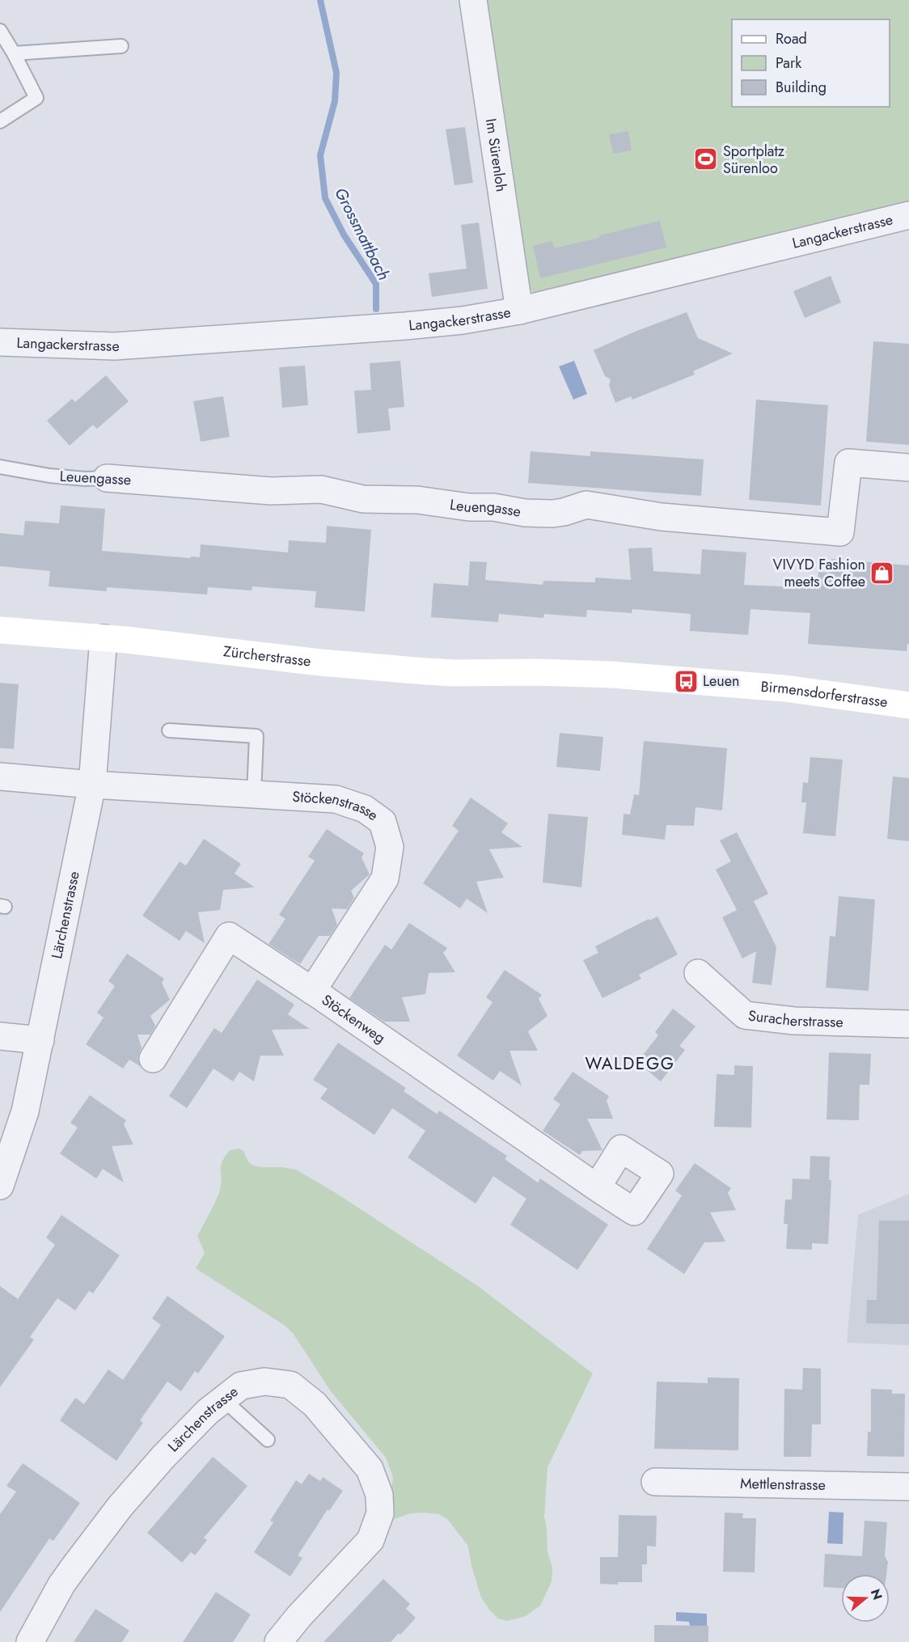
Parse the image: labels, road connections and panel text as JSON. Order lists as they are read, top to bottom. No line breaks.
{"streets":{"main road":["Zürcherstrasse","Birmensdorferstrasse"],"street":["Im Sürenloh","Langackerstrasse","Leuengasse","Stöckenstrasse","Lärchenstrasse","Suracherstrasse","Stöckenweg","Mettlenstrasse"]},"crossings":[["Im Sürenloh","Langackerstrasse"],["Zürcherstrasse","Birmensdorferstrasse"],["Zürcherstrasse","Lärchenstrasse"],["Stöckenstrasse","Lärchenstrasse"],["Stöckenstrasse","Stöckenweg"]],"districts":["WALDEGG"],"water":["Grossmattbach"],"places":{"sports":["Sportplatz Sürenloo"],"shop":["VIVYD Fashion meets Coffee"],"bus stop":["Leuen"]},"legend":["Road","Park","Building"],"north":"right"}
